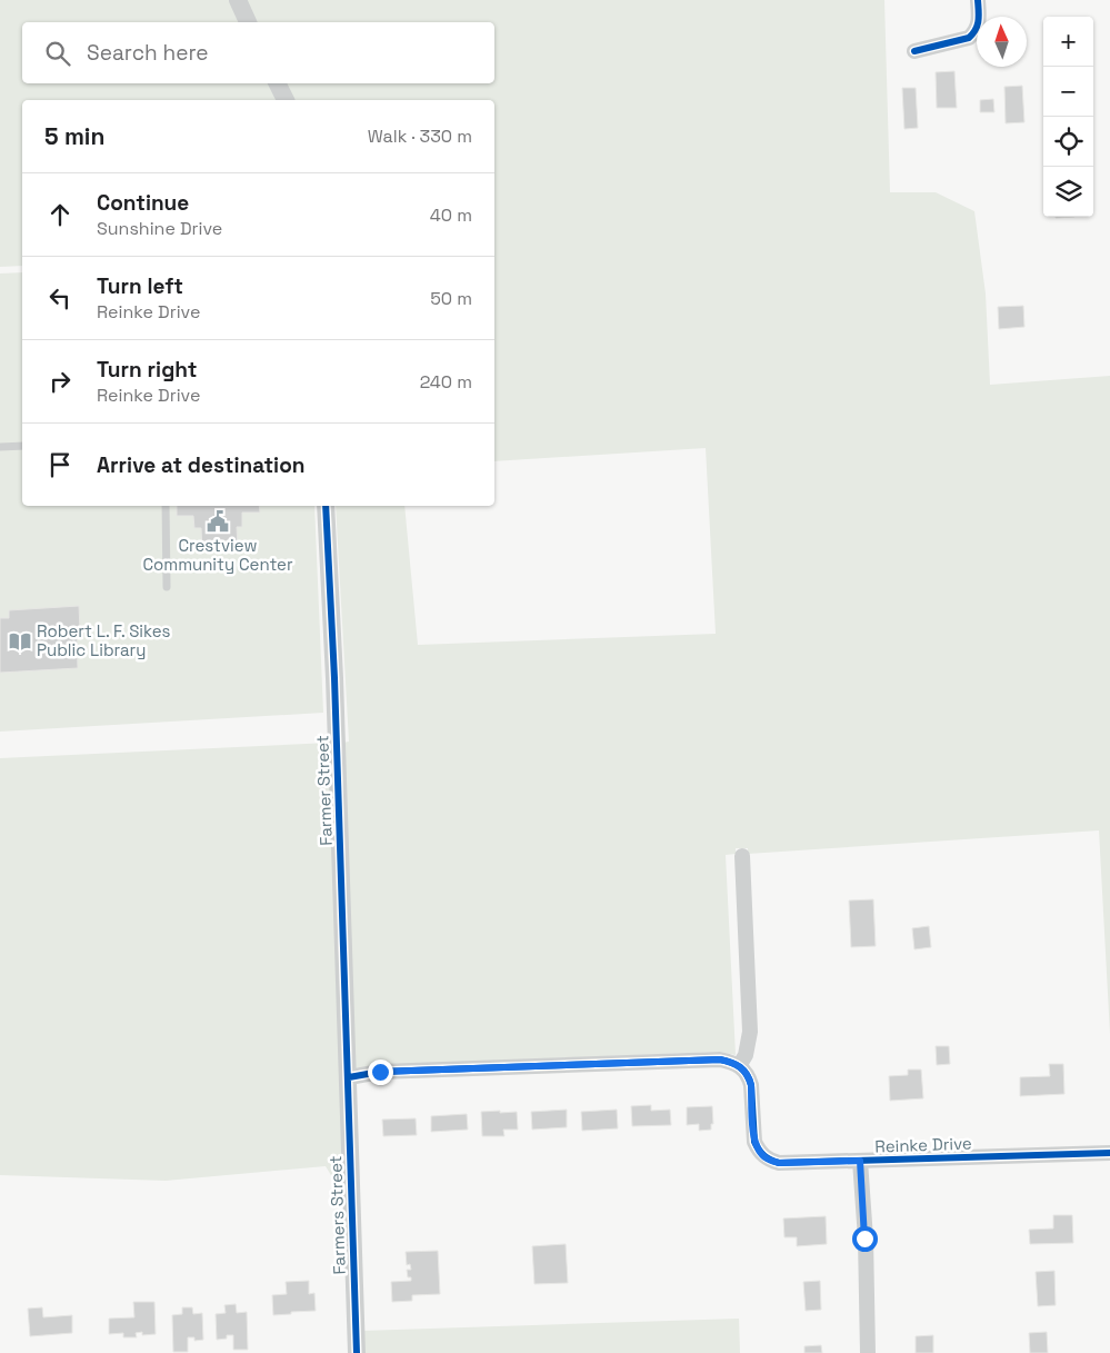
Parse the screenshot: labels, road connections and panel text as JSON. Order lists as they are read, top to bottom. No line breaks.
{"streets":{"street":["Farmer Street","Reinke Drive","Farmers Street"]},"crossings":[["Farmer Street","Farmers Street"]],"places":{"public building":["Crestview Community Center"],"library":["Robert L. F. Sikes Public Library"]},"north":"top","page":{"map_buttons":["+","−"],"search":"Search here","heading":["5 min","Walk · 330 m"],"list":[["Continue","Sunshine Drive","40 m"],["Turn left","Reinke Drive","50 m"],["Turn right","Reinke Drive","240 m"],"Arrive at destination"]}}
